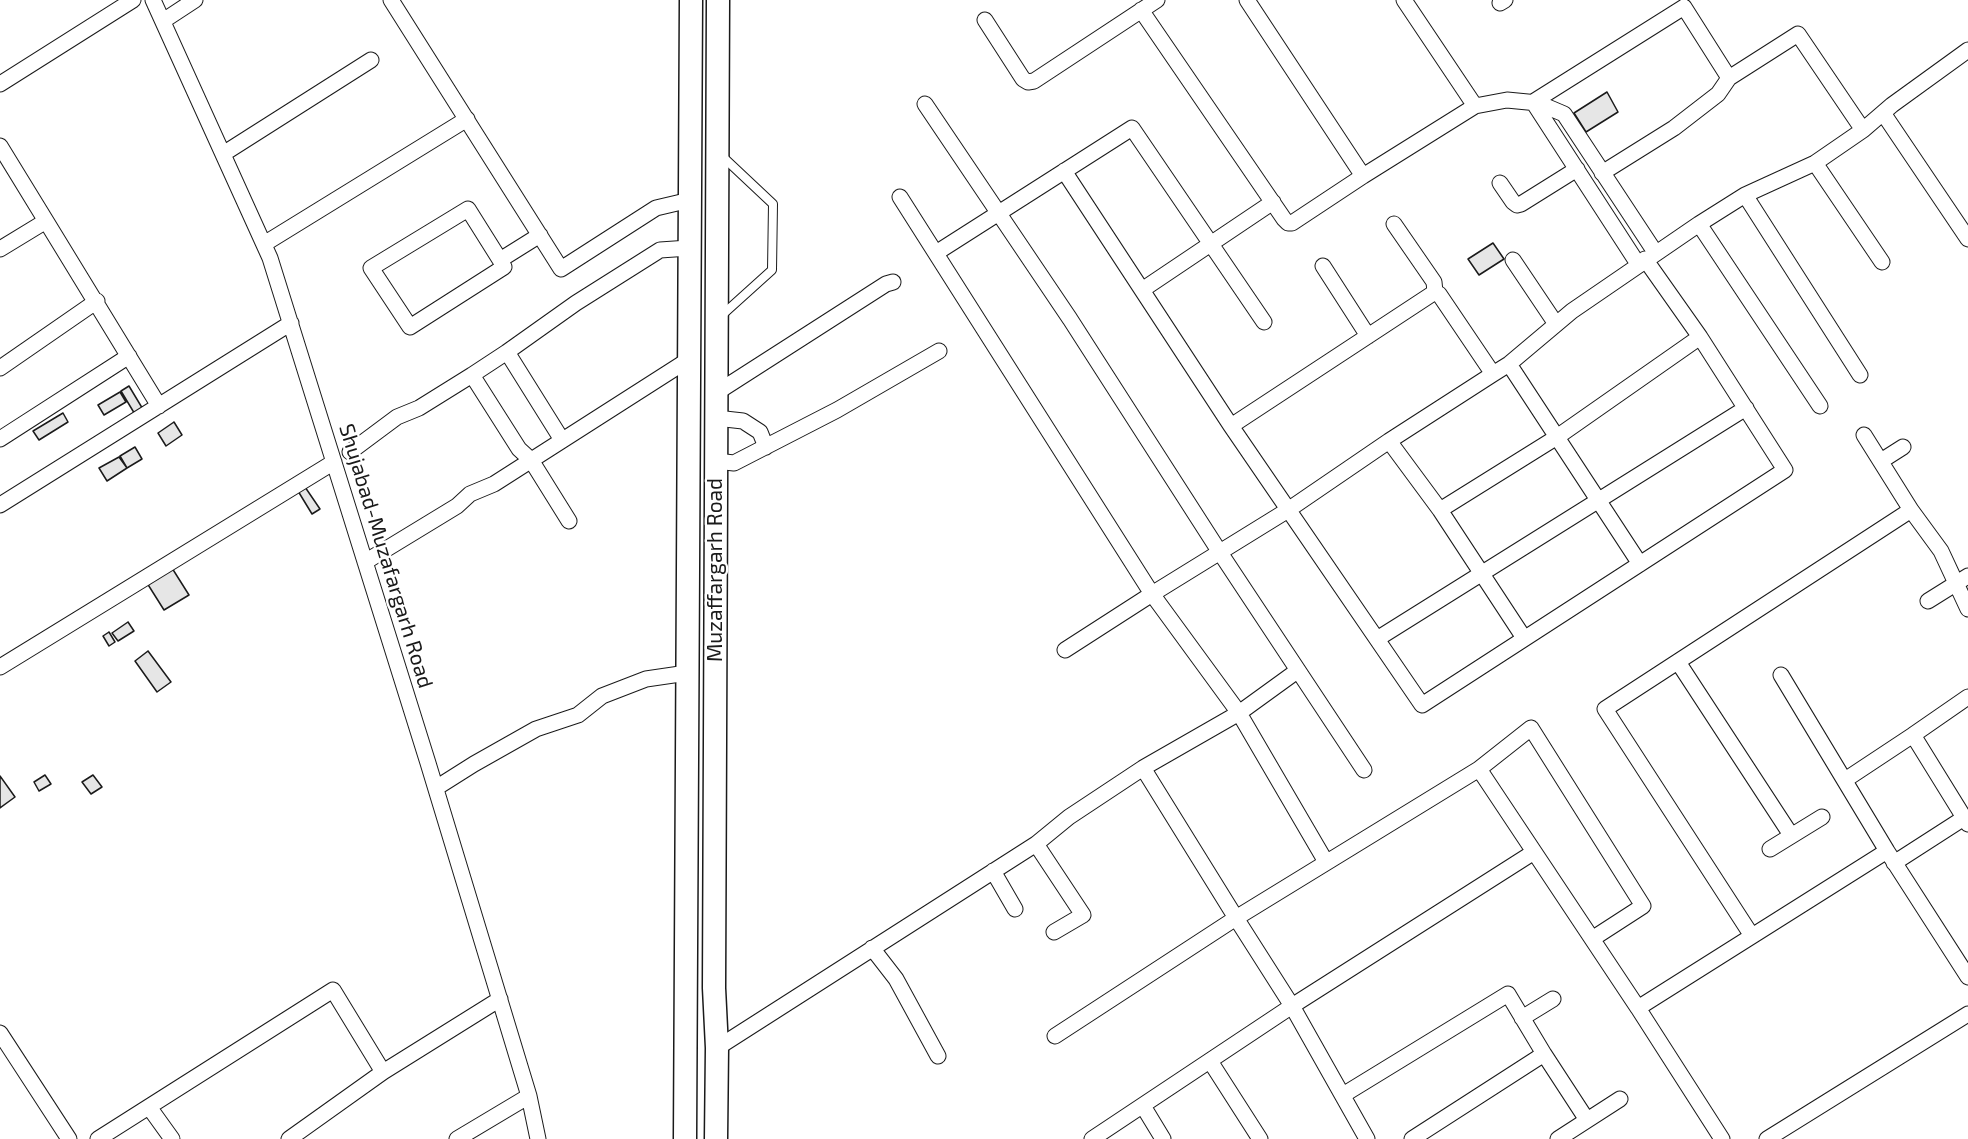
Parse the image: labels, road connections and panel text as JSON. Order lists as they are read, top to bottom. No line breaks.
{"streets":{"main road":["Muzaffargarh Road"],"street":["Shujabad-Muzafargarh Road"]}}
